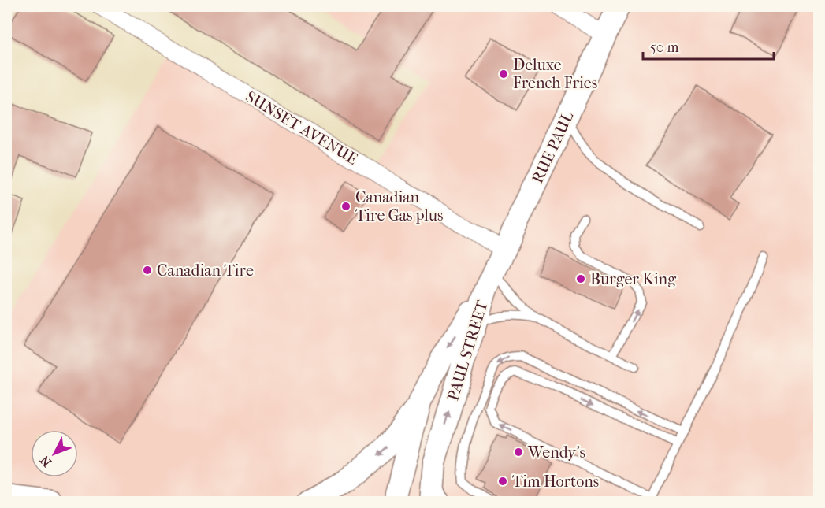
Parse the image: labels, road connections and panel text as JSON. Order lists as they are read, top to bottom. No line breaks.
{"streets":{"main road":["RUE PAUL","PAUL STREET"],"street":["SUNSET AVENUE"]},"crossings":[["SUNSET AVENUE","RUE PAUL"],["RUE PAUL","PAUL STREET"]],"places":["Deluxe French Fries","Canadian Tire Gas plus","Canadian Tire","Burger King","Wendy's","Tim Hortons"],"scale_bar":"50 m","north":"bottom left"}
